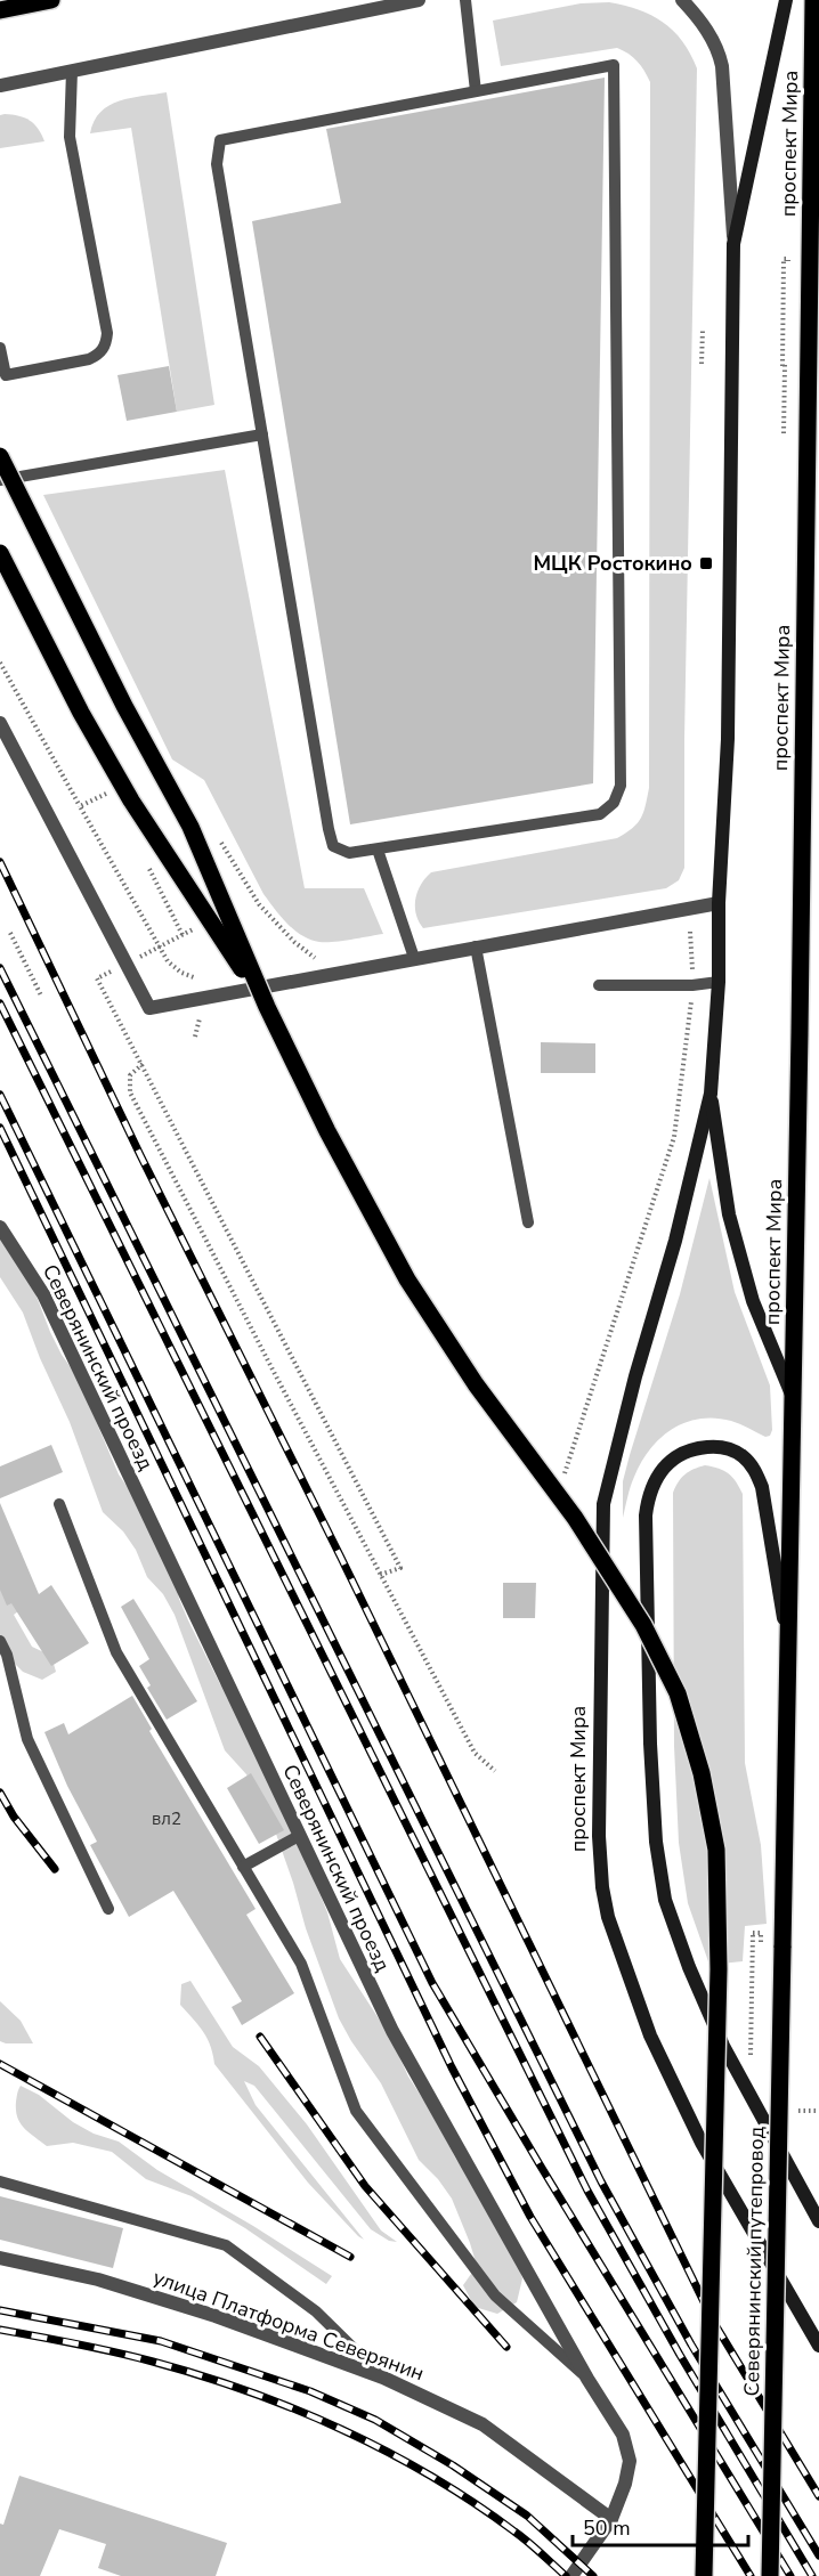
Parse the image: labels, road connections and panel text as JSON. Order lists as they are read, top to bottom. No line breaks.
{"streets":{"main road":["проспект Мира","Северянинский путепровод"],"street":["Северянинский проезд","улица Платформа Северянин"]},"crossings":[["проспект Мира","Северянинский путепровод"],["Северянинский проезд","улица Платформа Северянин"]],"places":{"transit":["МЦК Ростокино"]},"house_numbers":["вл2"],"scale_bar":"50 m"}
